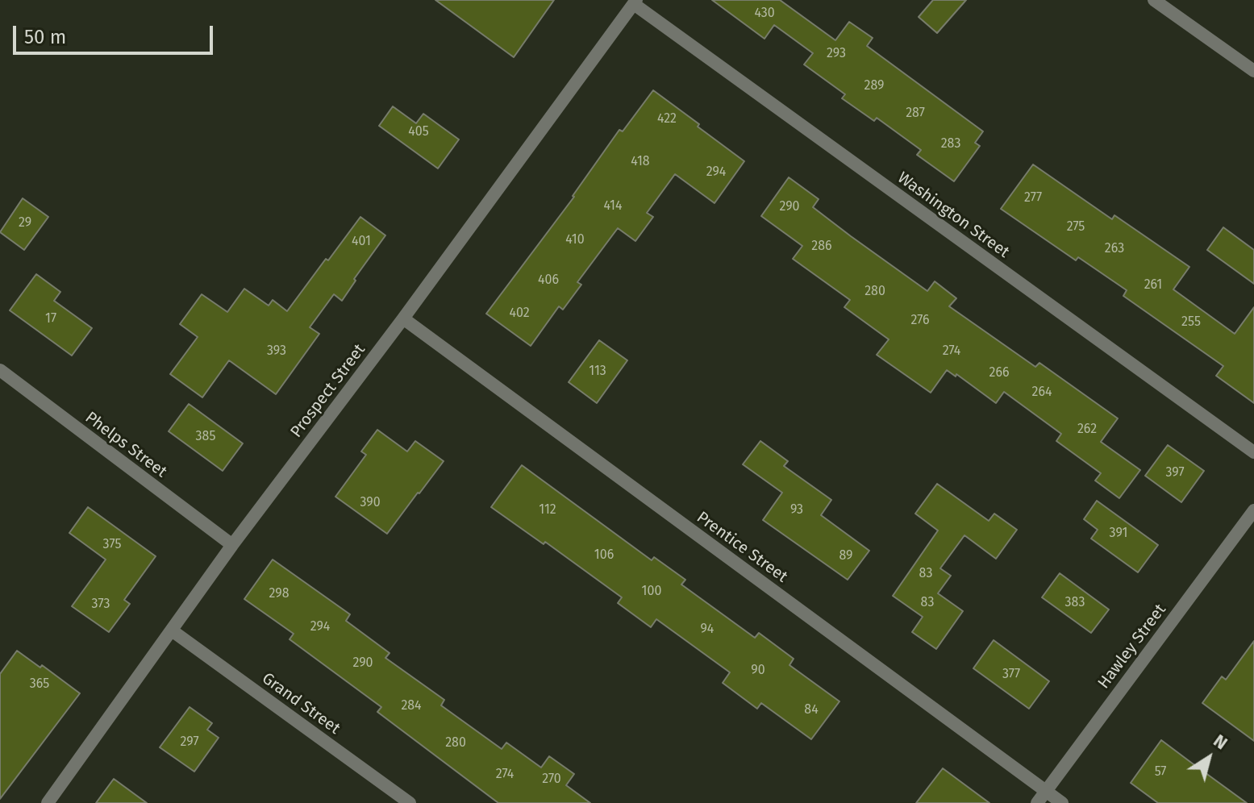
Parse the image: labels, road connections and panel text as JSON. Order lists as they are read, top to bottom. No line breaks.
{"streets":{"street":["Washington Street","Prospect Street","Phelps Street","Prentice Street","Hawley Street","Grand Street"]},"crossings":[["Washington Street","Prospect Street"],["Prospect Street","Phelps Street"],["Prospect Street","Prentice Street"],["Prospect Street","Grand Street"],["Prentice Street","Hawley Street"]],"house_numbers":["430","293","289","287","422","405","283","418","294","277","414","290","29","275","410","401","286","263","406","261","280","402","17","276","255","393","274","113","266","264","262","385","397","390","112","93","391","375","106","89","83","100","298","83","383","373","294","94","290","90","377","365","284","84","297","280","57","274","270"],"scale_bar":"50 m","north":"top right"}
